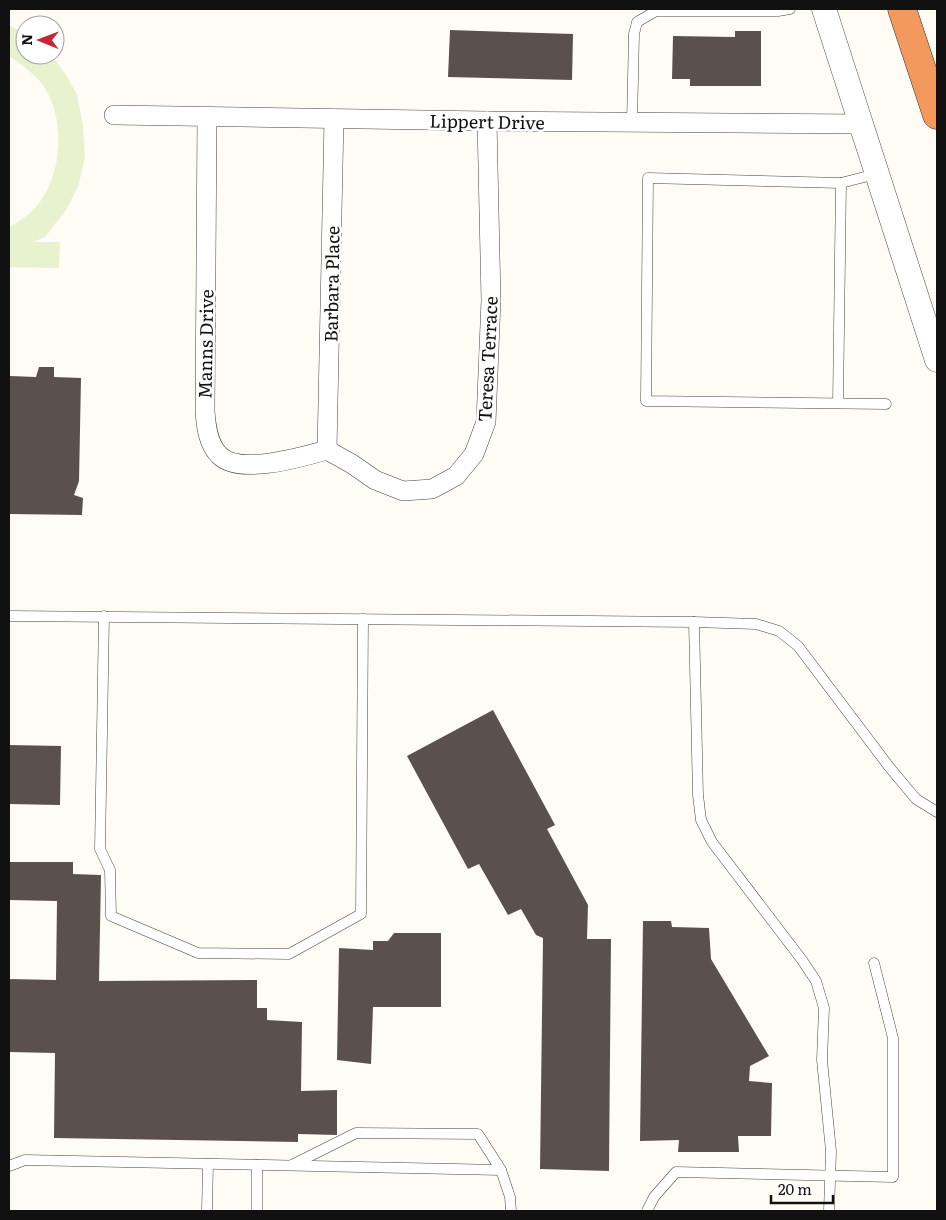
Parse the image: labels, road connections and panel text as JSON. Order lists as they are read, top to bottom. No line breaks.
{"streets":{"street":["Lippert Drive","Barbara Place","Manns Drive","Teresa Terrace"]},"crossings":[["Lippert Drive","Barbara Place"],["Lippert Drive","Manns Drive"],["Lippert Drive","Teresa Terrace"],["Barbara Place","Manns Drive"],["Barbara Place","Teresa Terrace"],["Manns Drive","Teresa Terrace"]],"scale_bar":"20 m","north":"left"}
